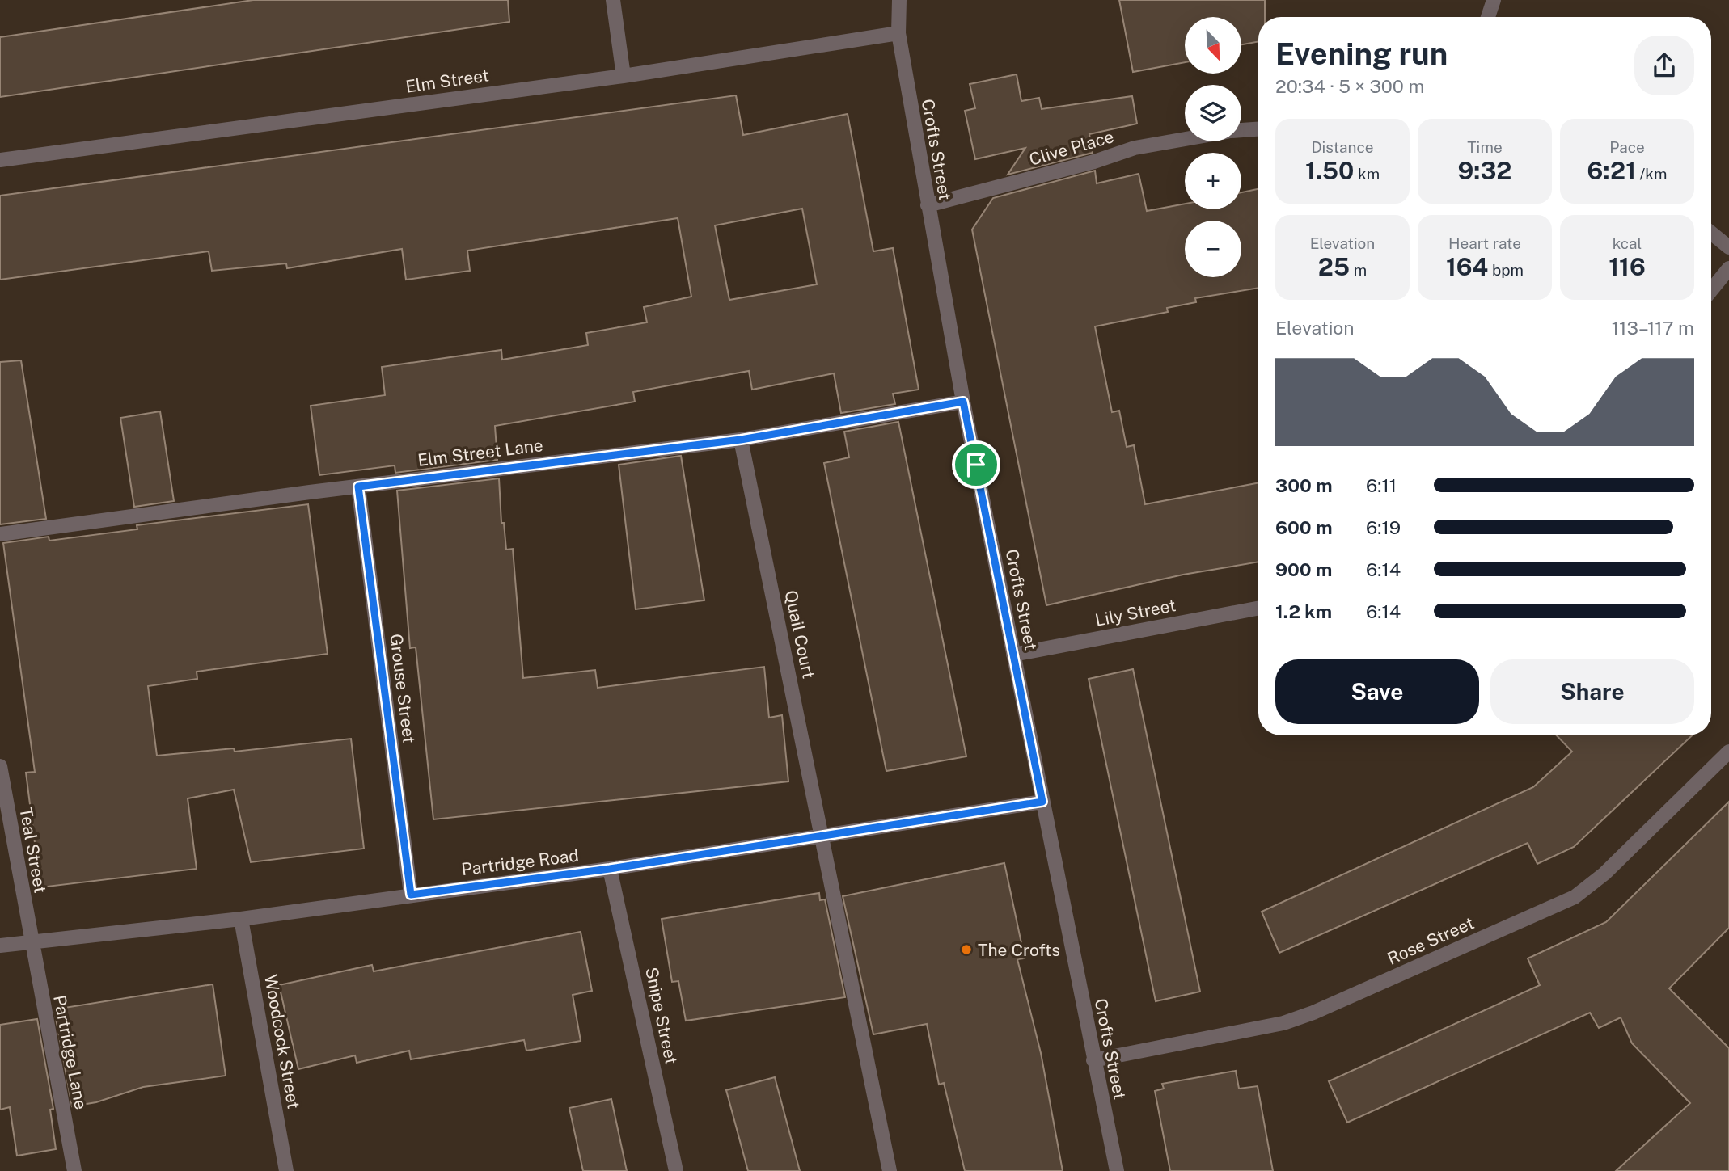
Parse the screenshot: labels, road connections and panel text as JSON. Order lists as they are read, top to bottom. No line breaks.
{"streets":{"street":["Elm Street","Clive Place","Crofts Street","Elm Street Lane","Lily Street","Quail Court","Grouse Street","Teal Street","Partridge Road","Rose Street","Snipe Street","Woodcock Street","Partridge Lane"]},"crossings":[["Elm Street","Crofts Street"],["Clive Place","Crofts Street"],["Crofts Street","Elm Street Lane"],["Crofts Street","Lily Street"],["Crofts Street","Partridge Road"],["Crofts Street","Rose Street"],["Elm Street Lane","Quail Court"],["Elm Street Lane","Grouse Street"],["Quail Court","Partridge Road"],["Grouse Street","Partridge Road"],["Teal Street","Partridge Road"],["Teal Street","Partridge Lane"],["Partridge Road","Snipe Street"],["Partridge Road","Woodcock Street"],["Partridge Road","Partridge Lane"]],"places":["The Crofts"],"north":"bottom right","page":{"map_buttons":["+","−"],"heading":["Evening run","20:34 · 5 × 300 m"],"stats":[["Distance","1.50 km"],["Time","9:32"],["Pace","6:21 /km"],["Elevation","25 m"],["Heart rate","164 bpm"],["kcal","116"]],"chart":["Elevation","113–117 m"],"list":[{"name":"300 m","note":"6:11"},{"name":"600 m","note":"6:19"},{"name":"900 m","note":"6:14"},{"name":"1.2 km","note":"6:14"}],"buttons":["Save","Share"]}}
